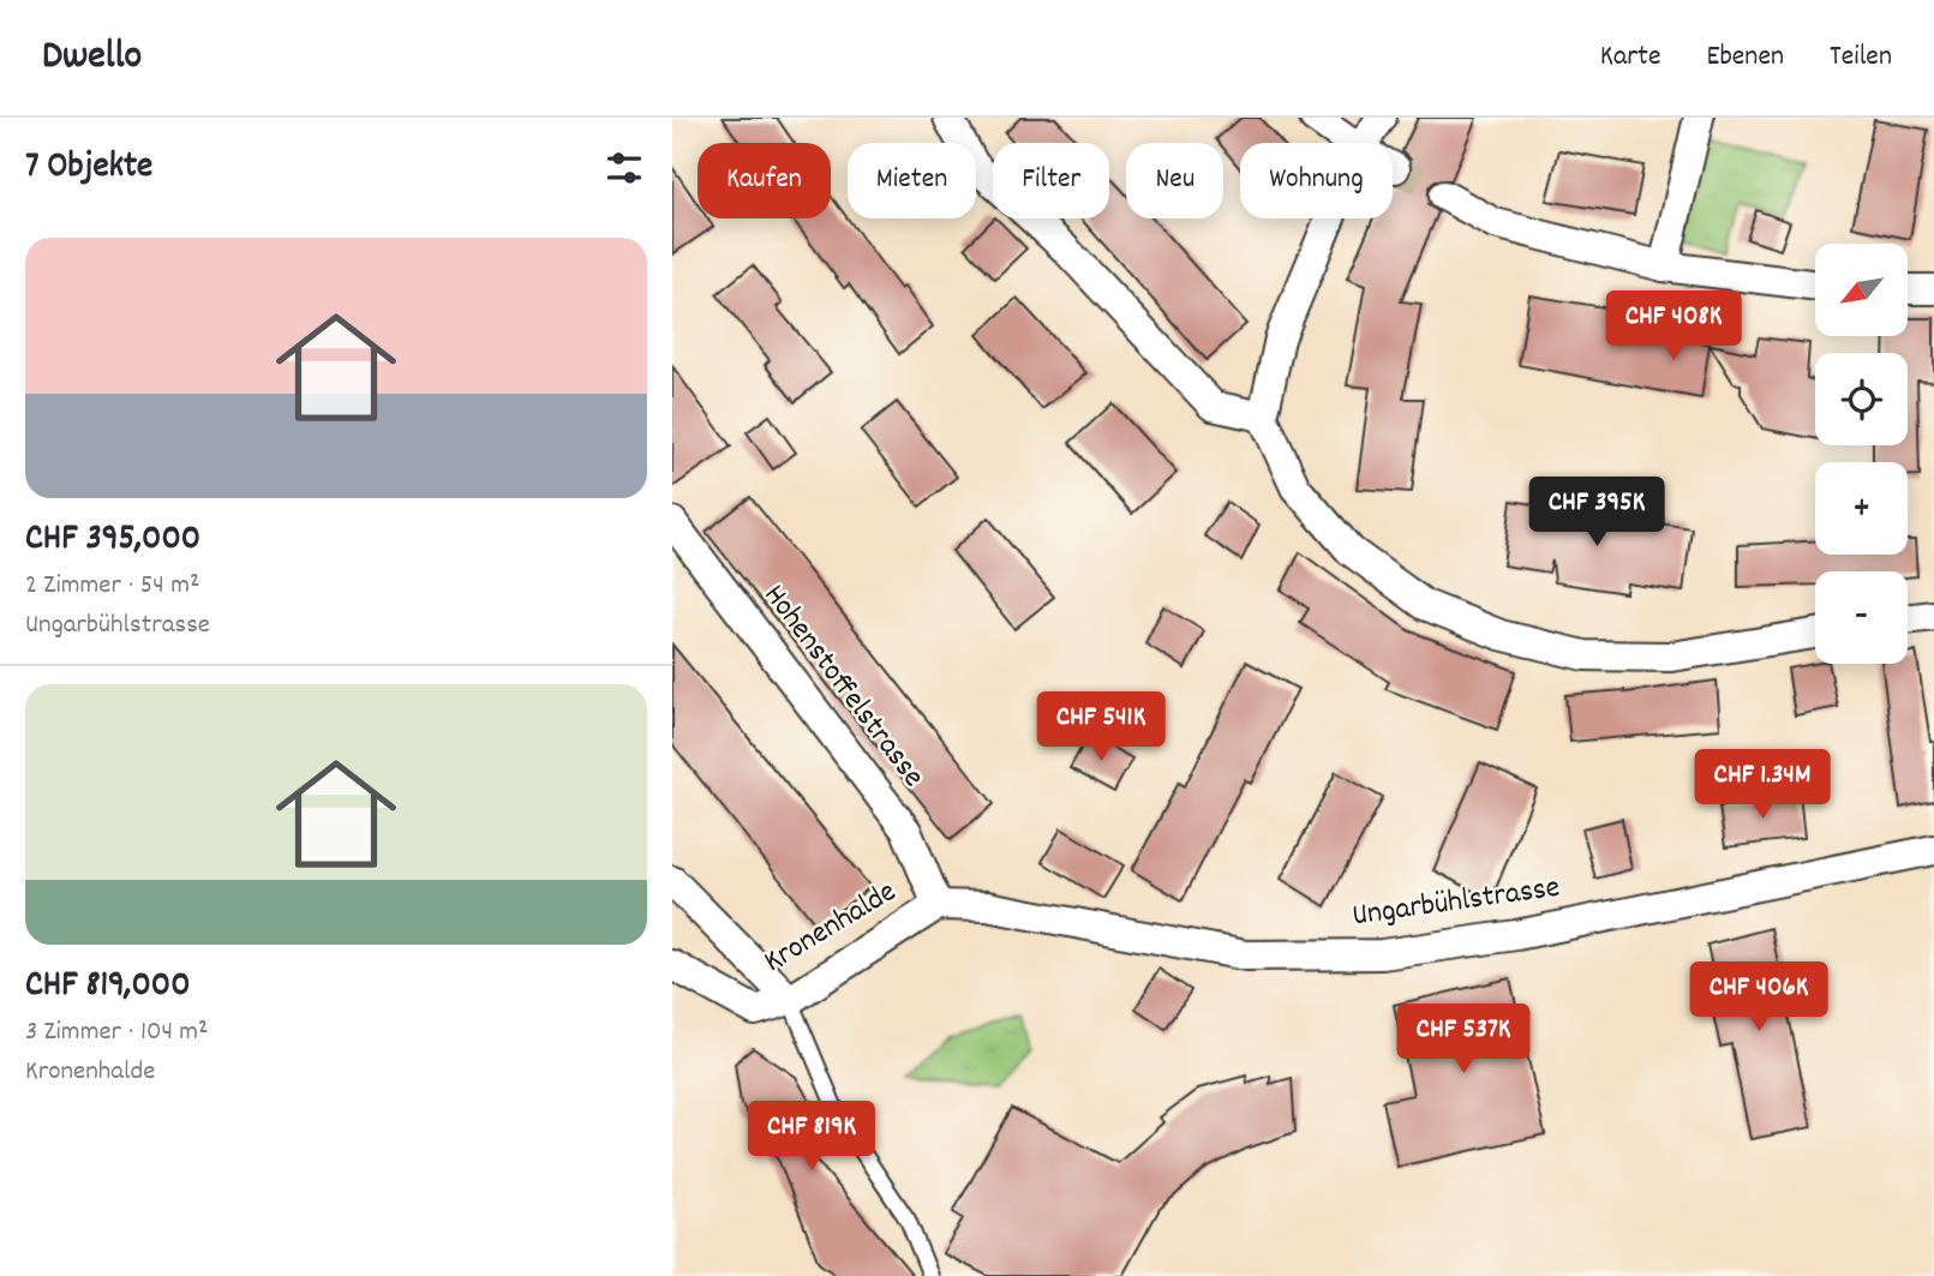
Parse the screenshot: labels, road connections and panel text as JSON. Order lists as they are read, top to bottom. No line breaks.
{"streets":{"street":["Hohenstoffelstrasse","Ungarbühlstrasse","Kronenhalde"]},"crossings":[["Hohenstoffelstrasse","Kronenhalde"],["Ungarbühlstrasse","Kronenhalde"]],"north":"bottom left","page":{"header":"Dwello","nav":["Karte","Ebenen","Teilen"],"heading":"7 Objekte","chip":["Kaufen","Mieten","Filter","Neu","Wohnung"],"list":[{"name":"CHF 395,000","note":"2 Zimmer · 54 m² · Ungarbühlstrasse"},{"name":"CHF 819,000","note":"3 Zimmer · 104 m² · Kronenhalde"}],"map_buttons":["+","−"],"price":["CHF 408K","CHF 395K","CHF 541K","CHF 1.34M","CHF 406K","CHF 537K","CHF 819K"]}}
